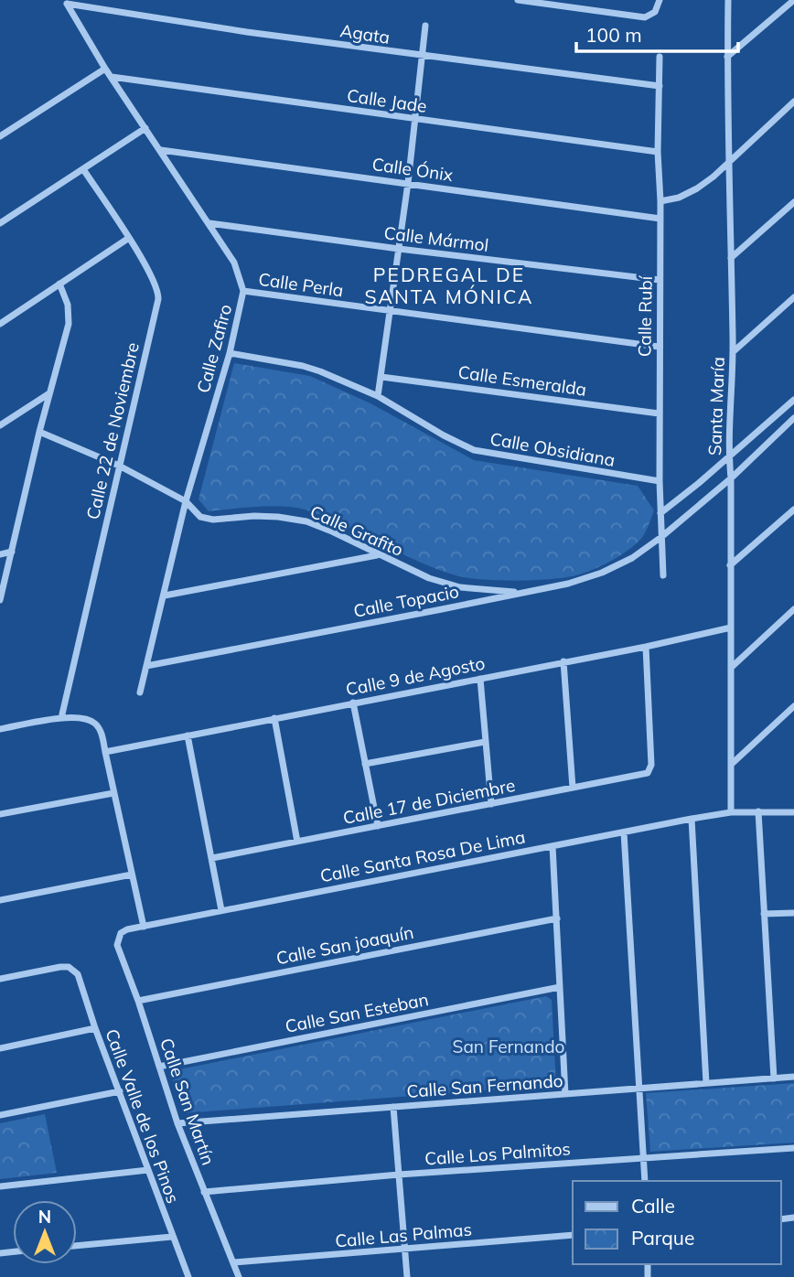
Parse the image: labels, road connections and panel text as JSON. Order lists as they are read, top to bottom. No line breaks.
{"streets":{"street":["Agata","Calle Jade","Calle Ónix","Calle Mármol","Calle Perla","Calle Rubí","Calle Zafiro","Calle Esmeralda","Santa María","Calle 22 de Noviembre","Calle Obsidiana","Calle Grafito","Calle Topacio","Calle 9 de Agosto","Calle 17 de Diciembre","Calle Santa Rosa De Lima","Calle San joaquín","Calle San Esteban","Calle San Fernando","Calle San Martín","Calle Valle de los Pinos","Calle Los Palmitos","Calle Las Palmas"]},"crossings":[["Agata","Calle Rubí"],["Agata","Calle Zafiro"],["Calle Jade","Calle Rubí"],["Calle Jade","Calle Zafiro"],["Calle Ónix","Calle Rubí"],["Calle Ónix","Calle Zafiro"],["Calle Mármol","Calle Rubí"],["Calle Mármol","Calle Zafiro"],["Calle Perla","Calle Rubí"],["Calle Perla","Calle Zafiro"],["Calle Rubí","Calle Esmeralda"],["Calle Rubí","Calle Obsidiana"],["Calle Rubí","Calle Topacio"],["Calle Zafiro","Calle Obsidiana"],["Calle Zafiro","Calle Grafito"],["Calle Zafiro","Calle Topacio"],["Santa María","Calle Topacio"],["Santa María","Calle 9 de Agosto"],["Santa María","Calle Santa Rosa De Lima"],["Calle 22 de Noviembre","Calle Grafito"],["Calle Grafito","Calle Topacio"],["Calle 9 de Agosto","Calle 17 de Diciembre"],["Calle Santa Rosa De Lima","Calle San Martín"],["Calle San joaquín","Calle San Martín"],["Calle San Esteban","Calle San Martín"],["Calle San Fernando","Calle San Martín"],["Calle San Martín","Calle Los Palmitos"],["Calle San Martín","Calle Las Palmas"]],"districts":["PEDREGAL DE SANTA MÓNICA"],"parks":["San Fernando"],"legend":["Calle","Parque"],"scale_bar":"100 m","north":"top"}
